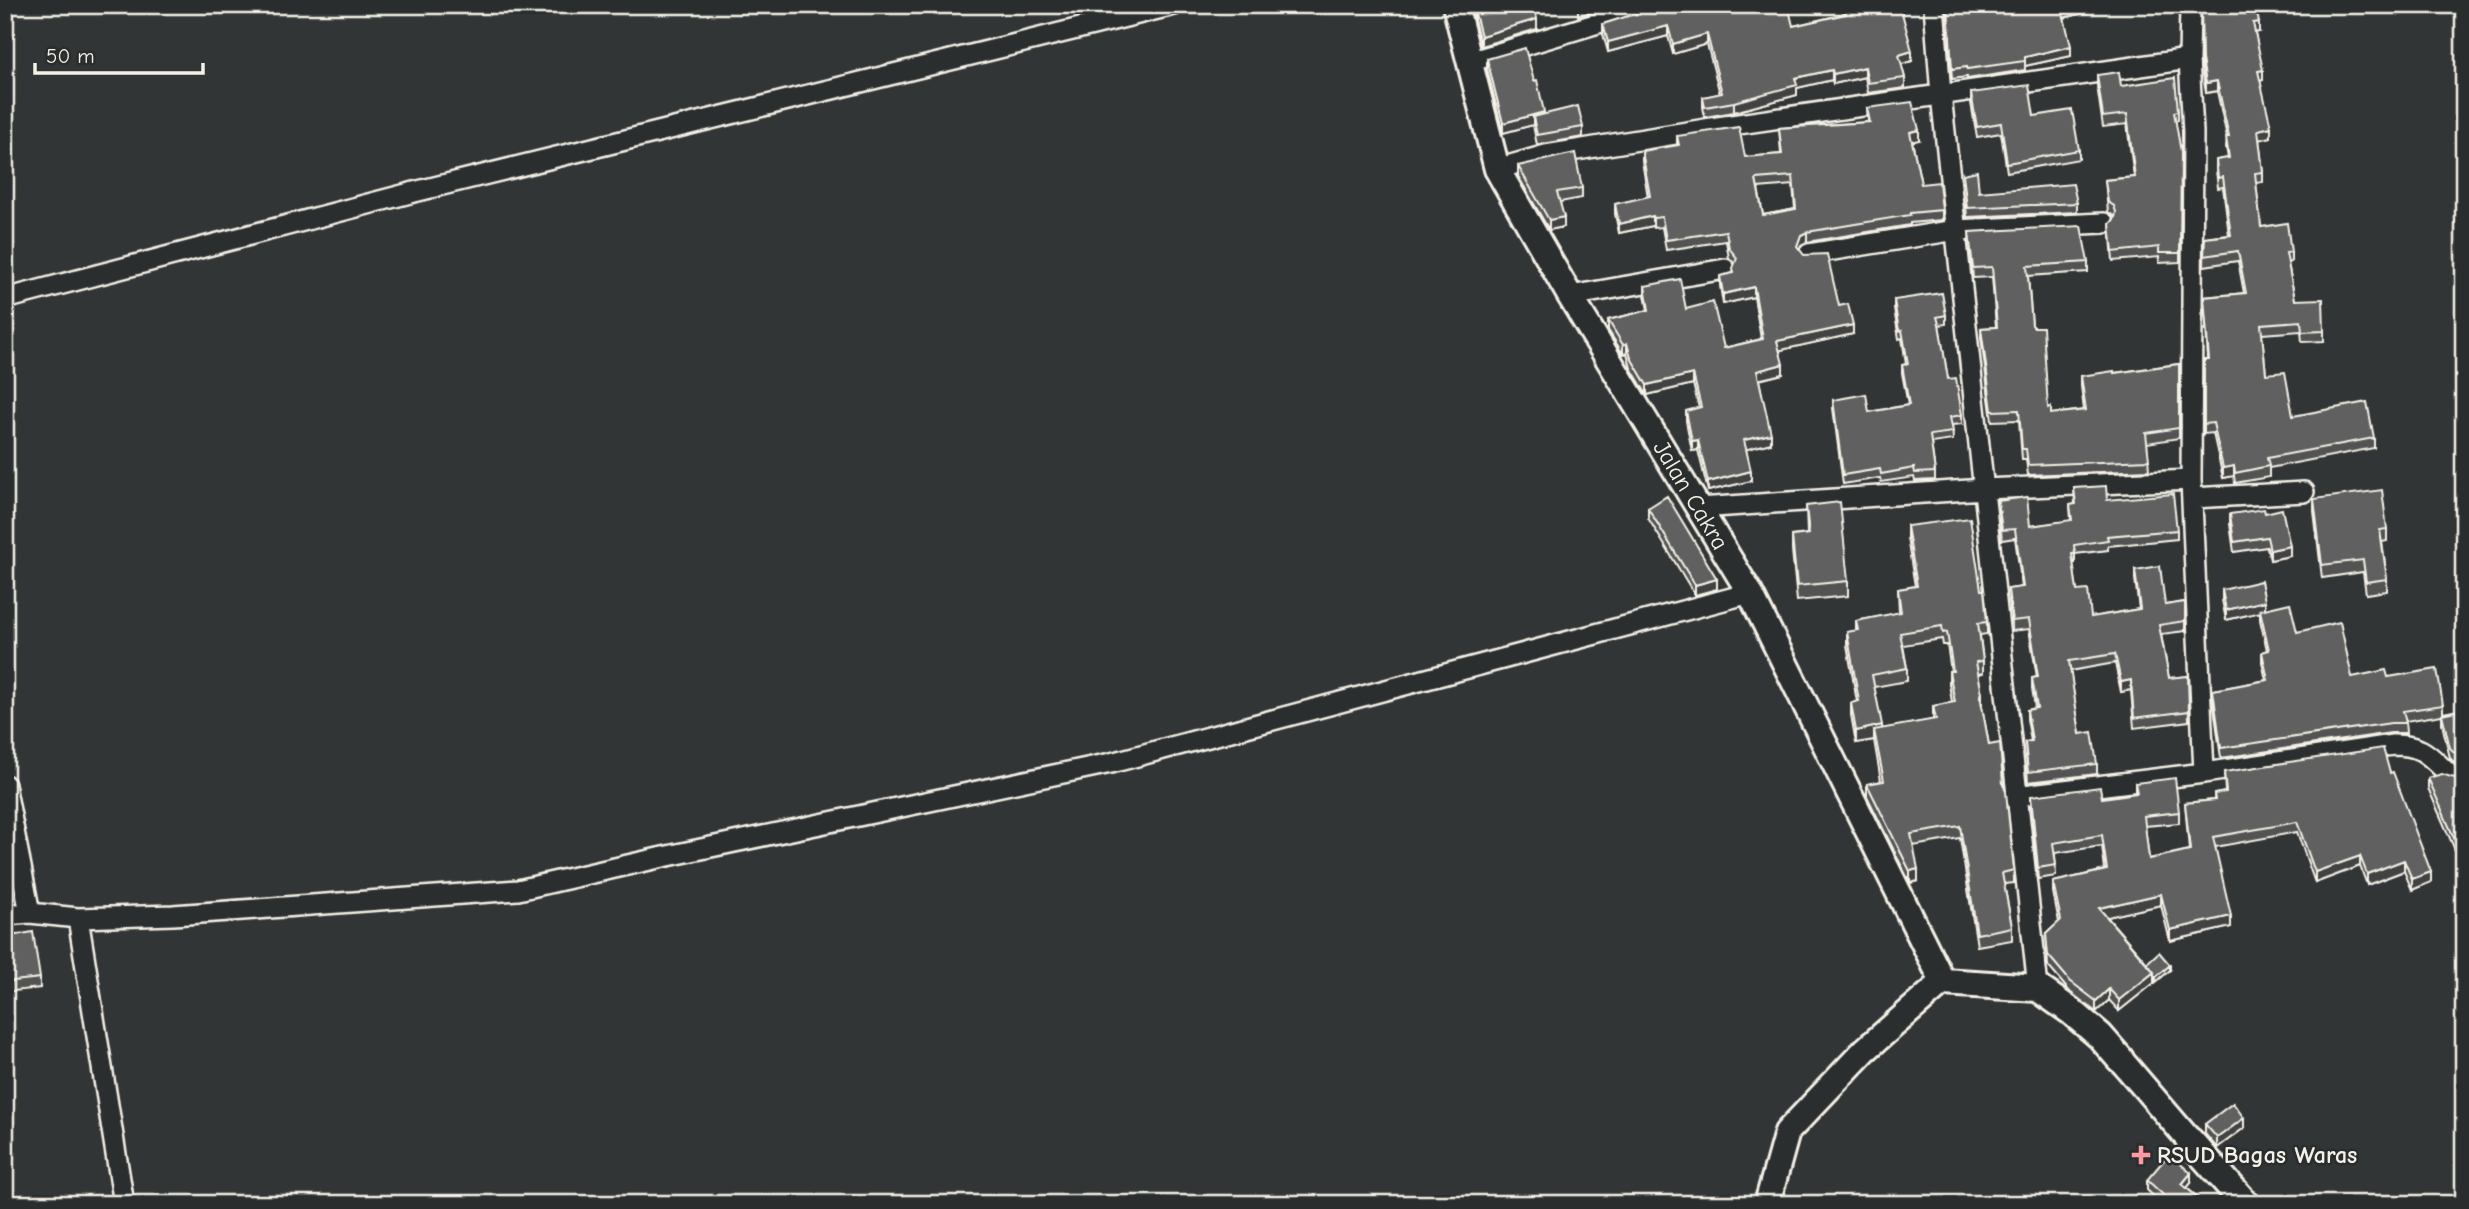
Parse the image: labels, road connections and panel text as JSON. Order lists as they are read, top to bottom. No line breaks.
{"streets":{"street":["Jalan Cakra"]},"places":{"health":["RSUD Bagas Waras"]},"scale_bar":"50 m"}
